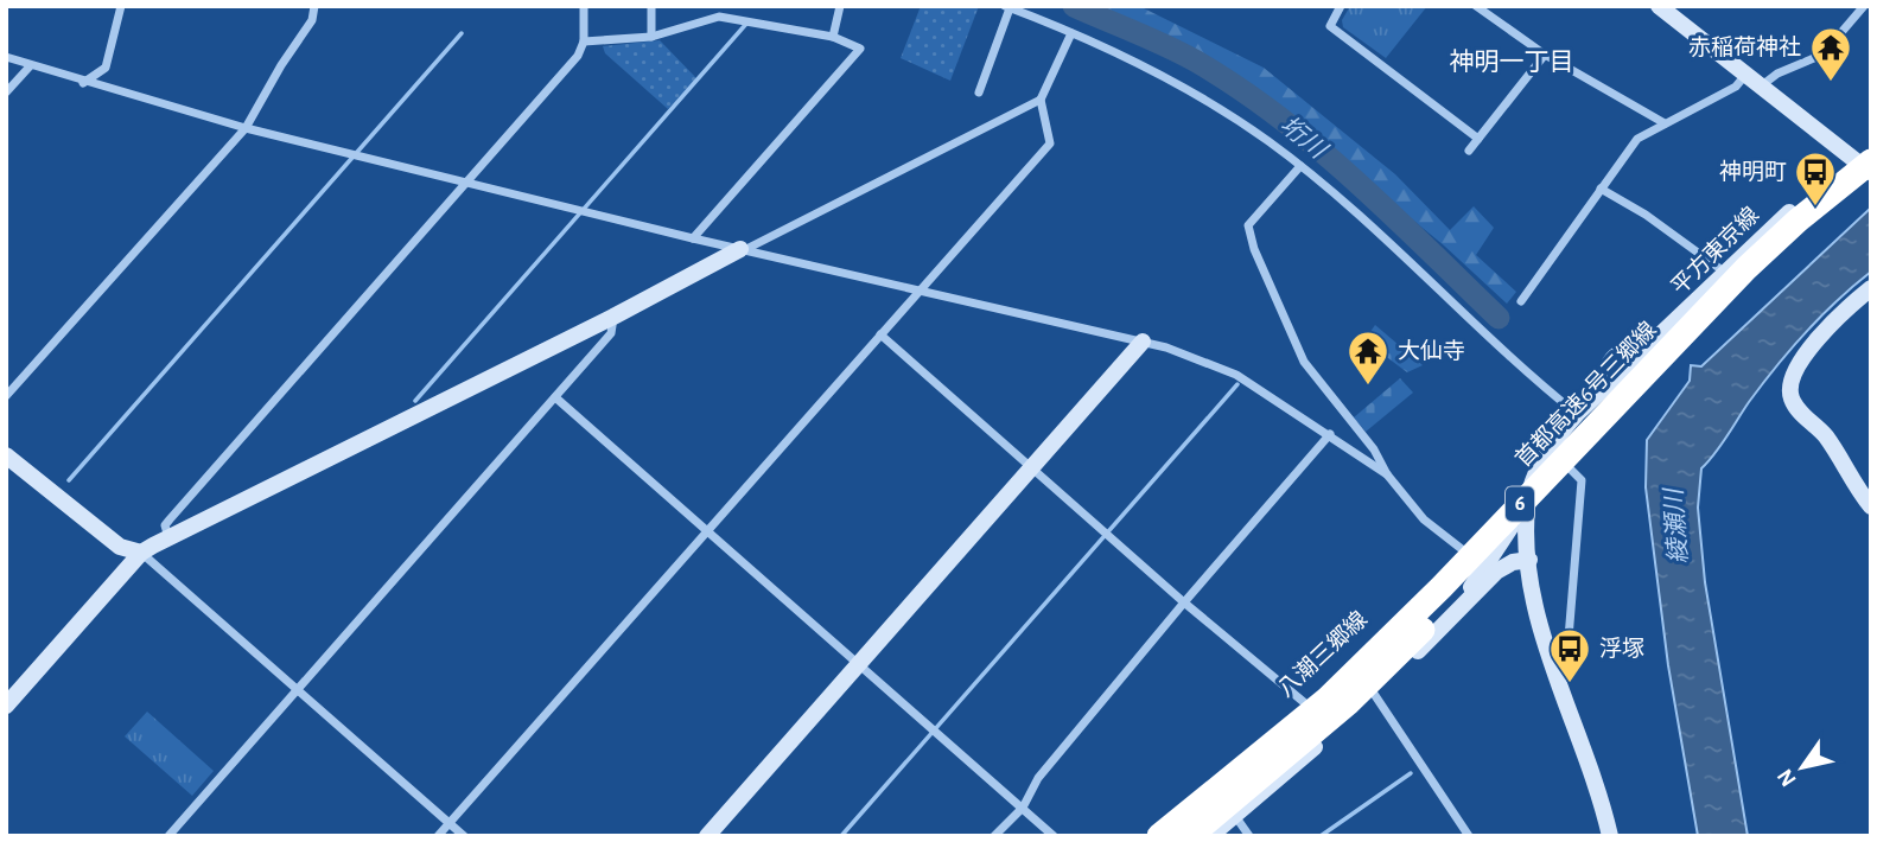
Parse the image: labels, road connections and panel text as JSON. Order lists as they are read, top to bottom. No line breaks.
{"streets":{"highway":["首都高速6号三郷線","6"],"main road":["平方東京線","八潮三郷線"]},"crossings":[["平方東京線","首都高速6号三郷線"],["平方東京線","八潮三郷線"]],"districts":["神明一丁目"],"water":["垳川","綾瀬川"],"places":{"temple":["赤稲荷神社","大仙寺"],"bus stop":["神明町","浮塚"]},"north":"bottom left"}
